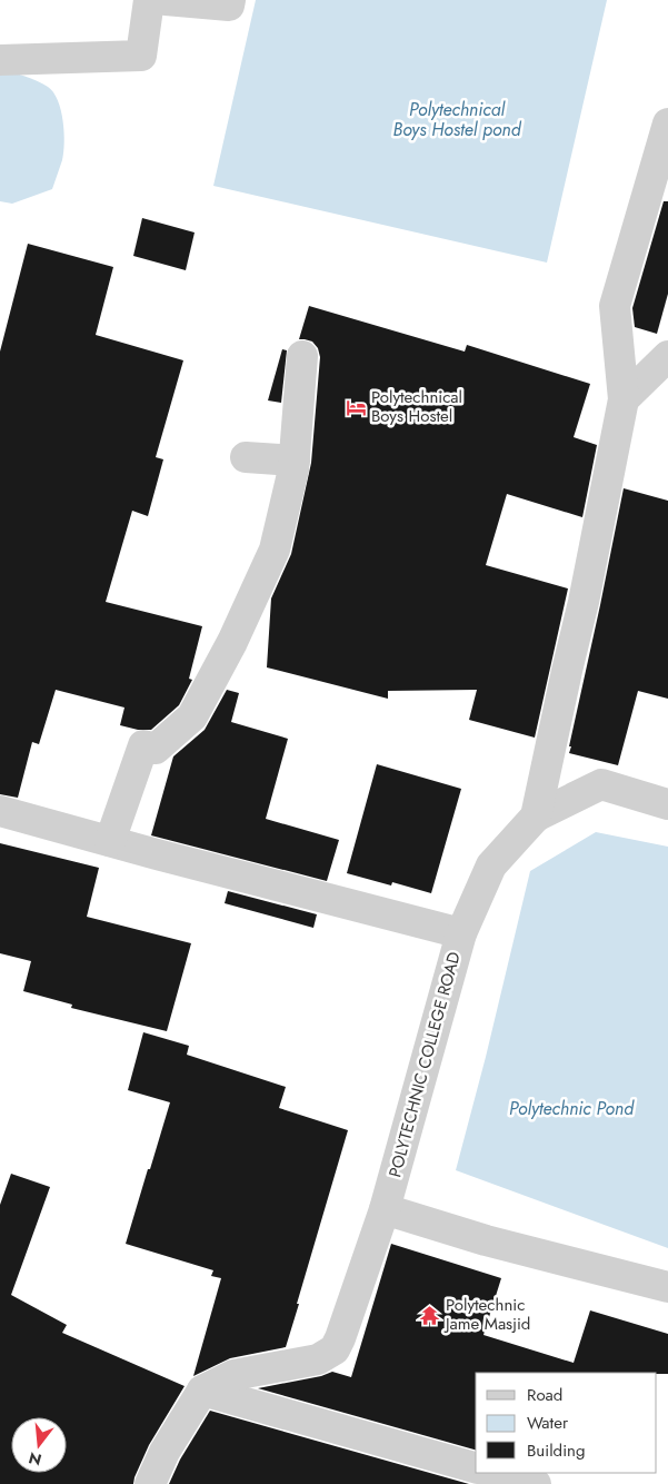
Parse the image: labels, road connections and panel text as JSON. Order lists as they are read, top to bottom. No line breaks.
{"streets":{"street":["POLYTECHNIC COLLEGE ROAD"]},"water":["Polytechnical Boys Hostel pond","Polytechnic Pond"],"places":{"hotel":["Polytechnical Boys Hostel"],"temple":["Polytechnic Jame Masjid"]},"legend":["Road","Water","Building"],"north":"bottom"}
